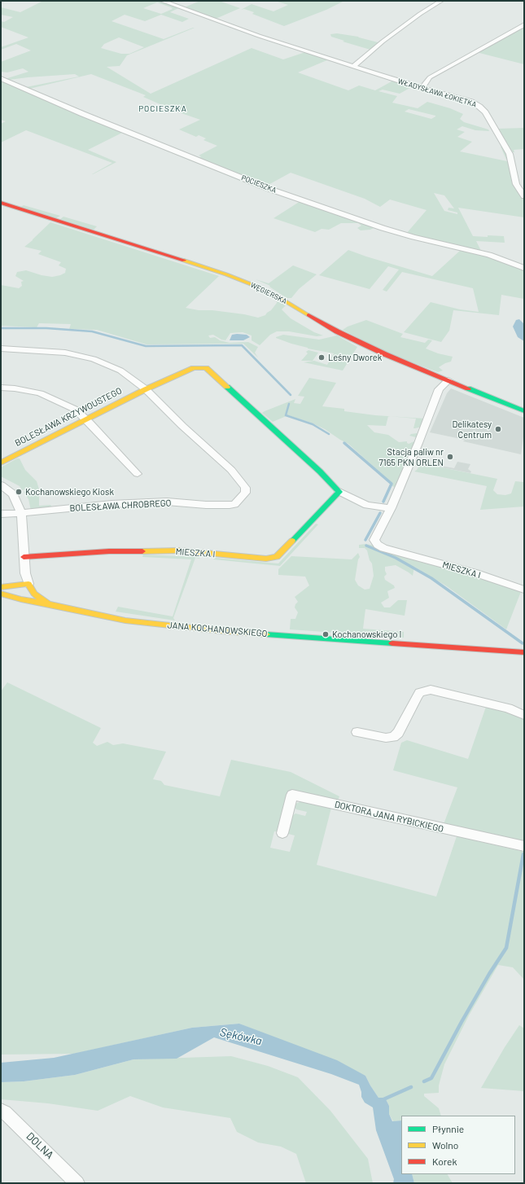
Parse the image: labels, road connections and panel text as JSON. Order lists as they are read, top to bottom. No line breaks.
{"streets":{"street":["WŁADYSŁAWA ŁOKIETKA","POCIESZKA","WĘGIERSKA","BOLESŁAWA KRZYWOUSTEGO","BOLESŁAWA CHROBREGO","MIESZKA I","JANA KOCHANOWSKIEGO","DOKTORA JANA RYBICKIEGO","DOLNA"]},"crossings":[["BOLESŁAWA KRZYWOUSTEGO","BOLESŁAWA CHROBREGO"]],"districts":["POCIESZKA"],"water":["Sękówka"],"places":["Leśny Dworek","Delikatesy Centrum","Stacja paliw nr 7165 PKN ORLEN","Kochanowskiego Kiosk","Kochanowskiego I"],"legend":["Płynnie","Wolno","Korek"]}
